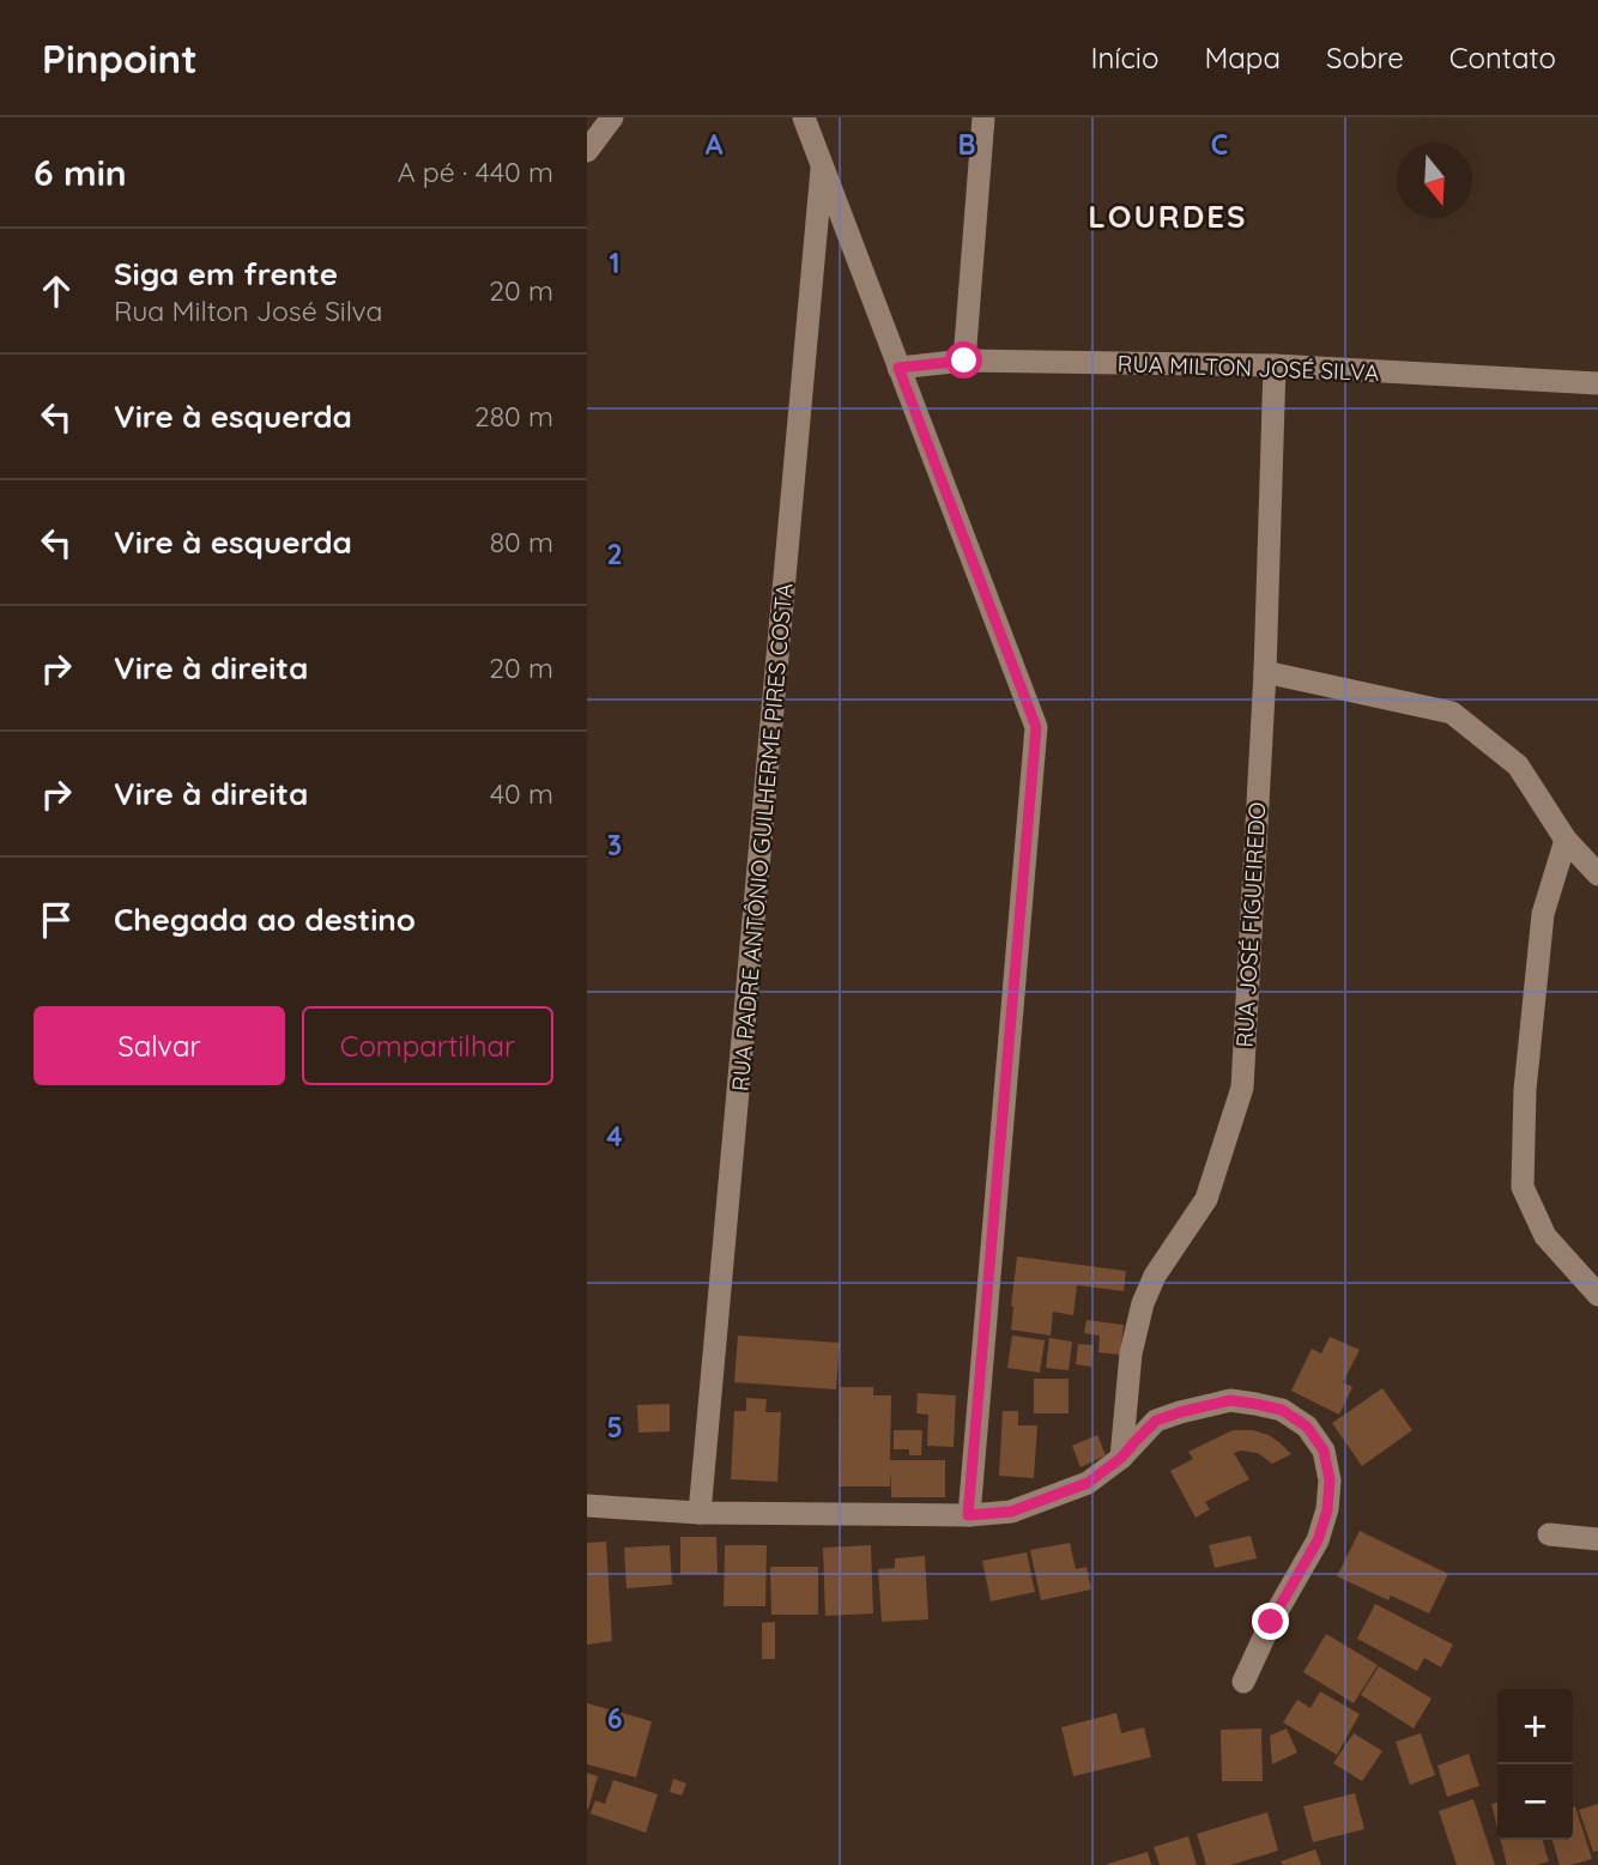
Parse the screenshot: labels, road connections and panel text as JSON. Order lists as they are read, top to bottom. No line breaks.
{"streets":{"street":["RUA MILTON JOSÉ SILVA","RUA PADRE ANTÔNIO GUILHERME PIRES COSTA","RUA JOSÉ FIGUEIREDO"]},"crossings":[["RUA MILTON JOSÉ SILVA","RUA JOSÉ FIGUEIREDO"]],"districts":["LOURDES"],"north":"bottom","page":{"header":"Pinpoint","nav":["Início","Mapa","Sobre","Contato"],"heading":["6 min","A pé · 440 m"],"list":[["Siga em frente","Rua Milton José Silva","20 m"],["Vire à esquerda","280 m"],["Vire à esquerda","80 m"],["Vire à direita","20 m"],["Vire à direita","40 m"],"Chegada ao destino"],"buttons":["Salvar","Compartilhar"],"map_buttons":["+","−"]},"grid":{"columns":["A","B","C"],"rows":["1","2","3","4","5","6"]}}
